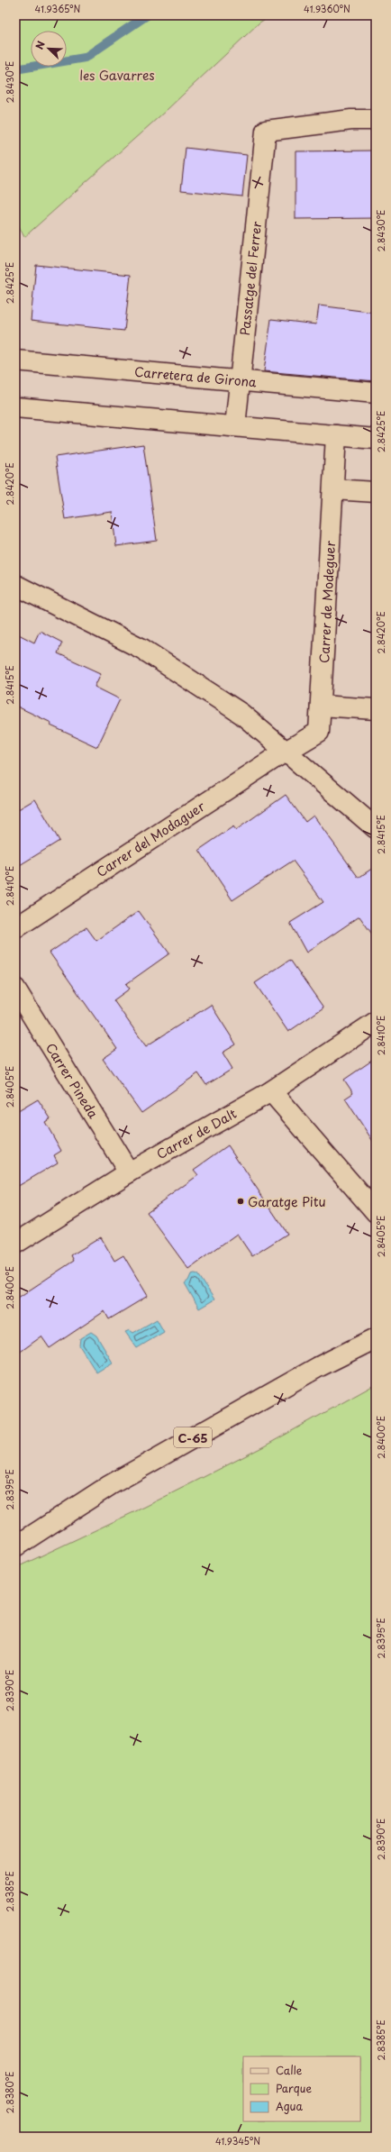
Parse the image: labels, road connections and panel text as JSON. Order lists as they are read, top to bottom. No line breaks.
{"streets":{"street":["Passatge del Ferrer","Carretera de Girona","Carrer de Modeguer","Carrer del Modaguer","Carrer Pineda","Carrer de Dalt","C-65"]},"crossings":[["Passatge del Ferrer","Carretera de Girona"],["Carrer de Modeguer","Carrer del Modaguer"],["Carrer Pineda","Carrer de Dalt"]],"parks":["les Gavarres"],"places":["Garatge Pitu"],"legend":["Calle","Parque","Agua"],"north":"top left","coordinates":["41.9365°N","41.9360°N","2.8430°E","2.8425°E","2.8420°E","2.8415°E","2.8410°E","2.8405°E","2.8400°E","2.8395°E","2.8390°E","2.8385°E","2.8380°E","41.9345°N"]}
